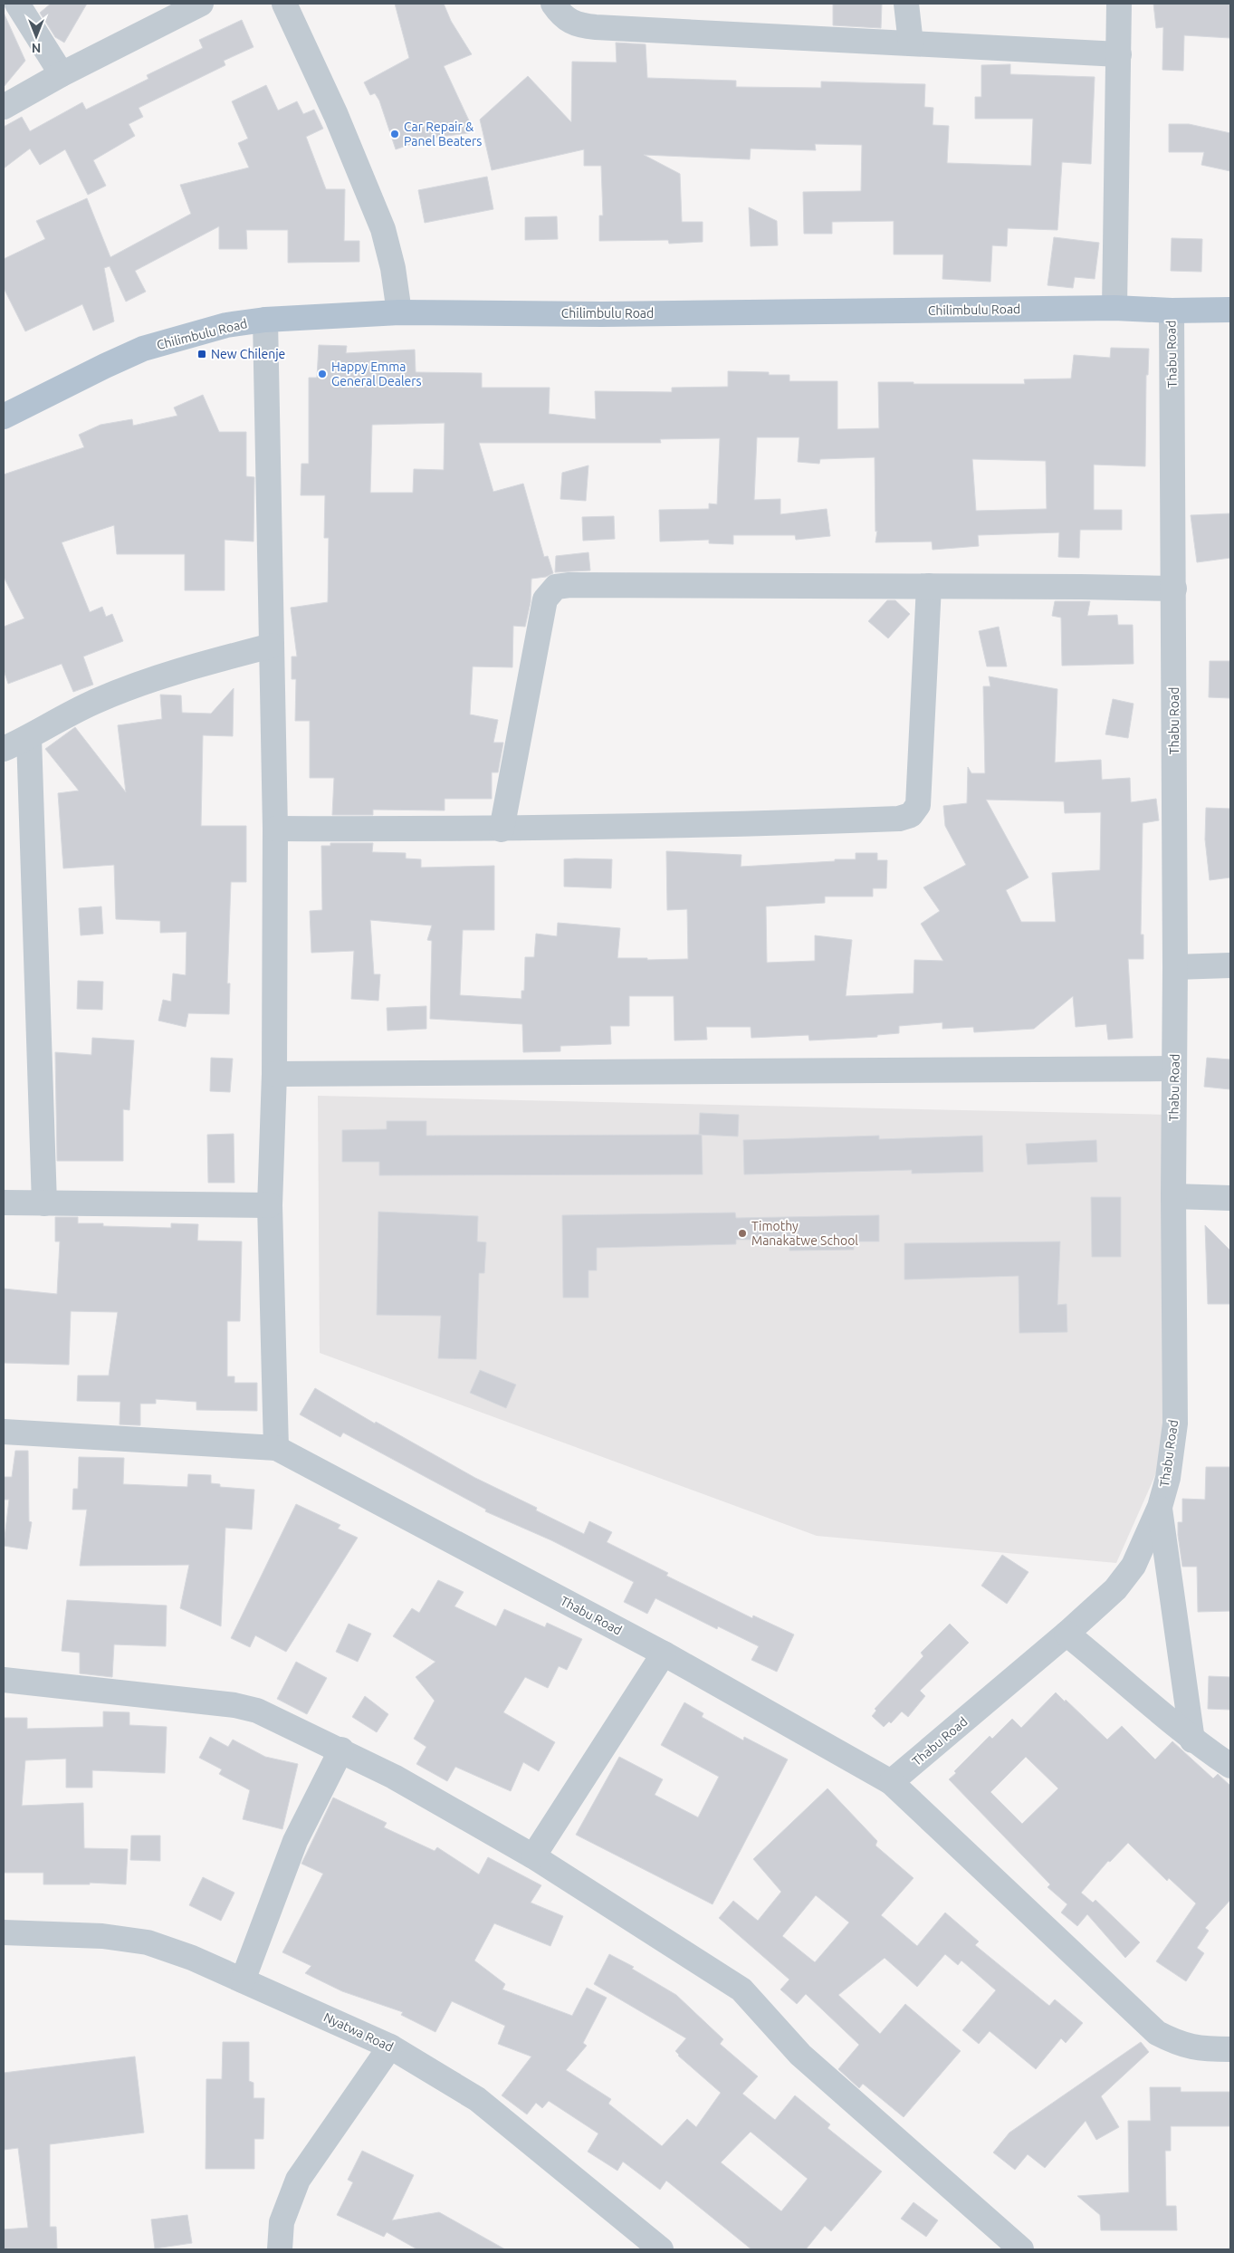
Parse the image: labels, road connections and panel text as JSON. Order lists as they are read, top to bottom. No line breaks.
{"streets":{"main road":["Chilimbulu Road"],"street":["Thabu Road","Nyatwa Road"]},"crossings":[["Chilimbulu Road","Thabu Road"]],"places":{"other":["Car Repair & Panel Beaters","Happy Emma General Dealers","Timothy Manakatwe School"],"transit":["New Chilenje"]},"north":"bottom"}
